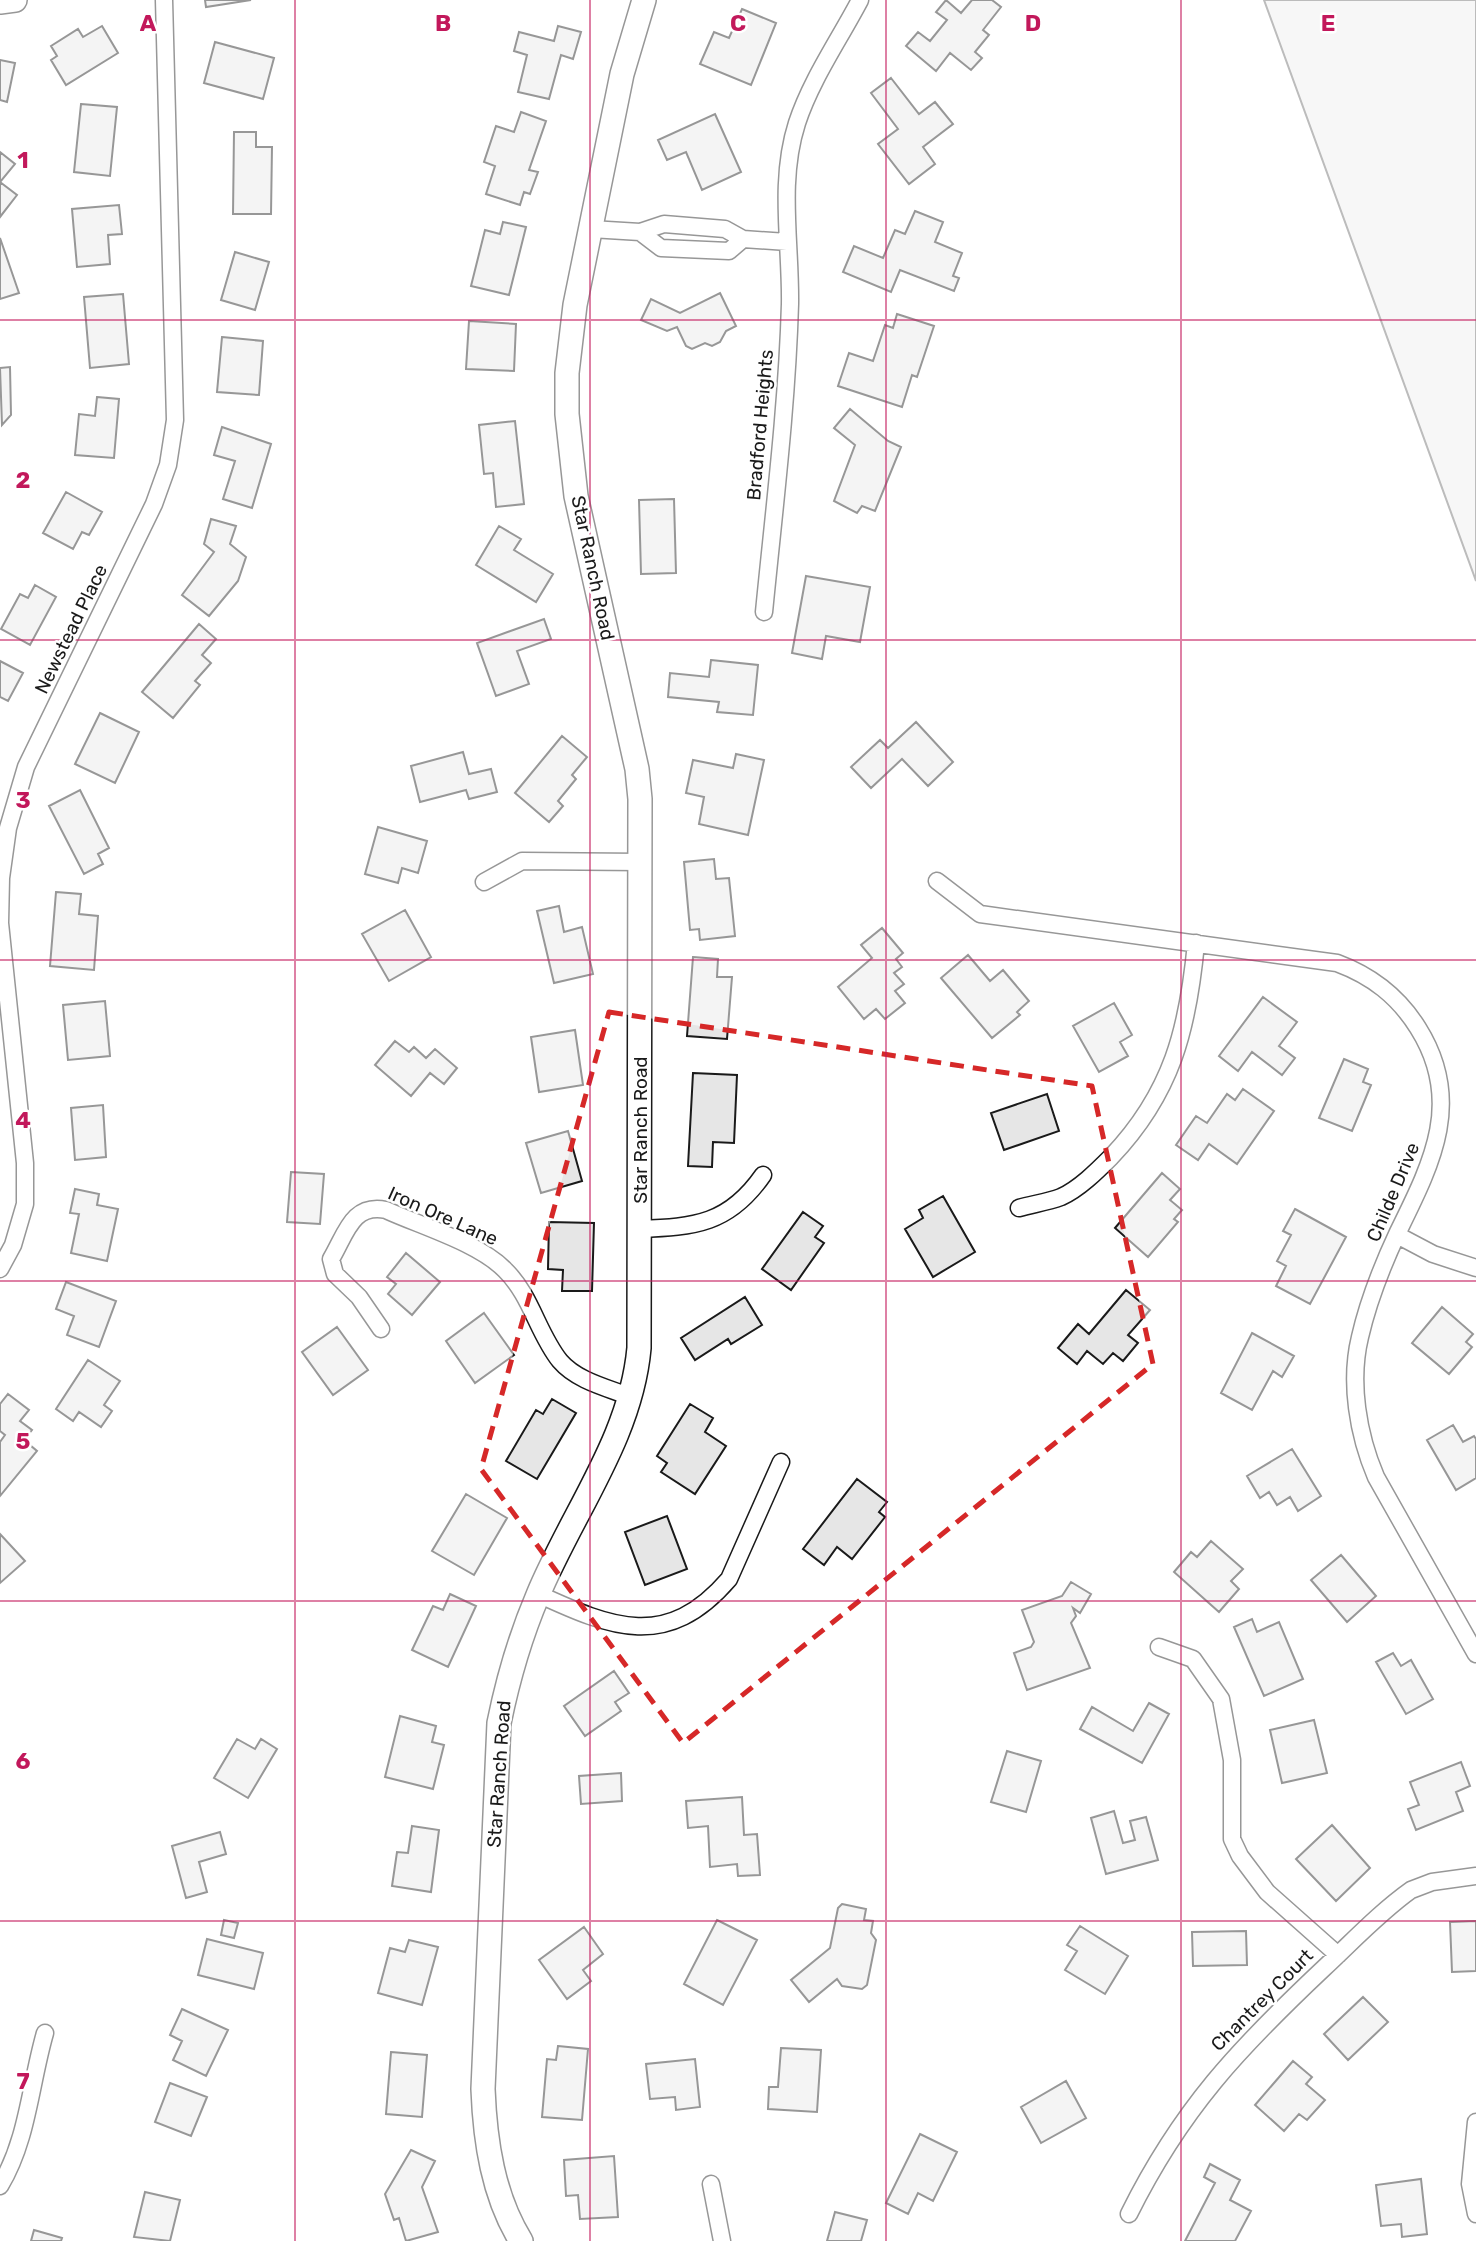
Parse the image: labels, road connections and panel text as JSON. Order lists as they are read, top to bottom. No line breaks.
{"streets":{"street":["Bradford Heights","Star Ranch Road","Newstead Place","Childe Drive","Iron Ore Lane","Chantrey Court"]},"crossings":[["Star Ranch Road","Iron Ore Lane"]],"grid":{"columns":["A","B","C","D","E"],"rows":["1","2","3","4","5","6","7"]}}
